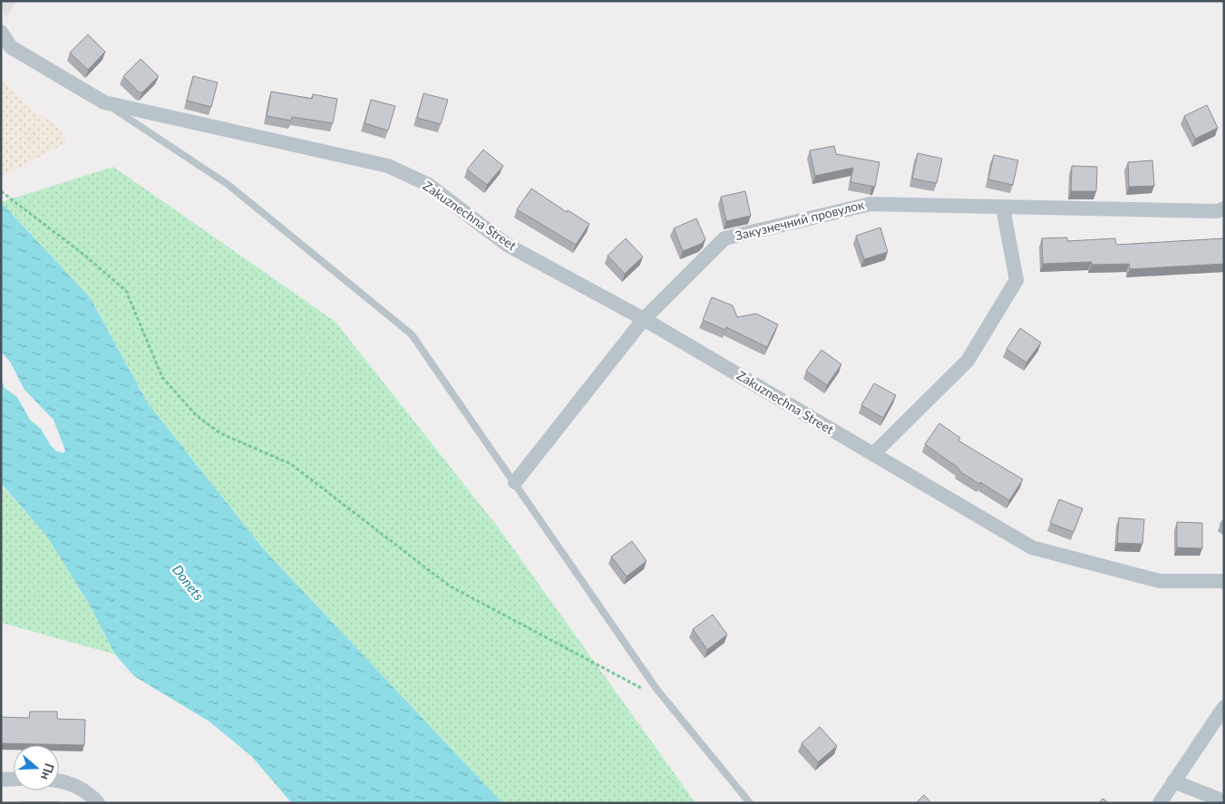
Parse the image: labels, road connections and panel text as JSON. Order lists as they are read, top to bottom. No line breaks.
{"streets":{"street":["Zakuznechna Street","Закузнечний провулок"]},"crossings":[["Zakuznechna Street","Закузнечний провулок"]],"water":["Donets"],"north":"right"}
